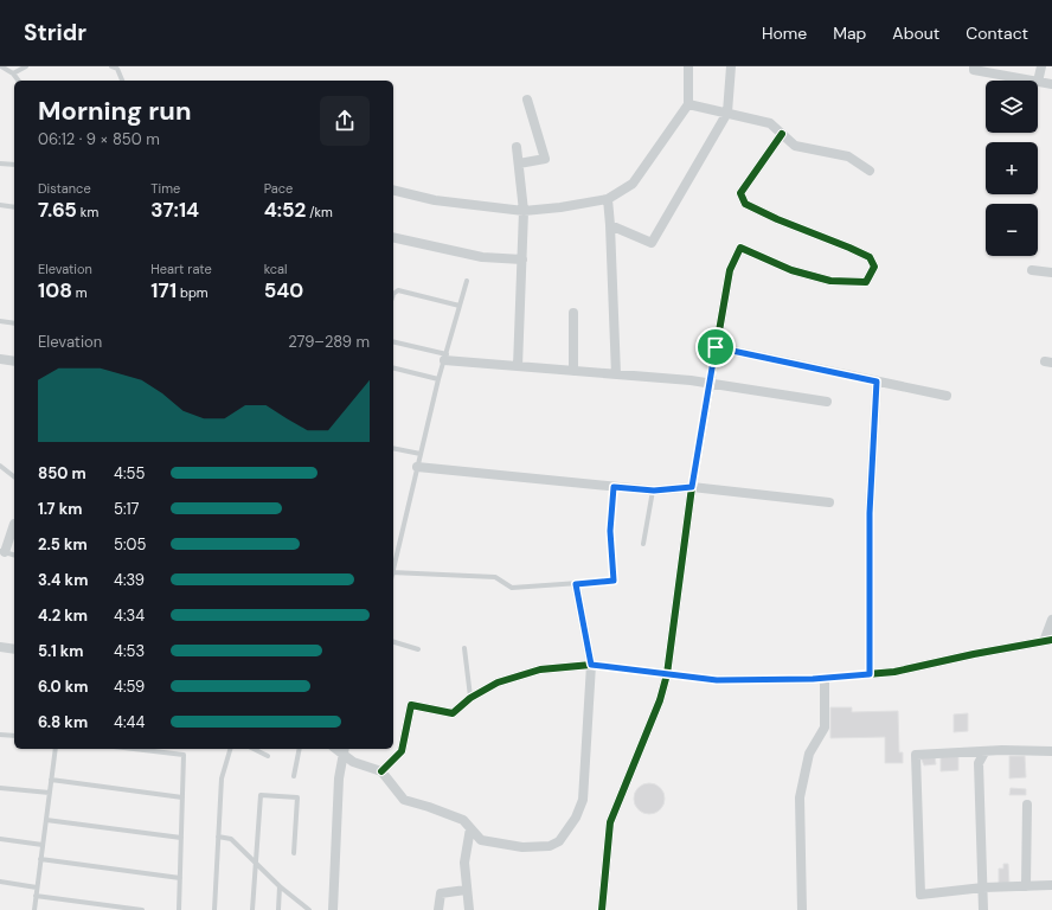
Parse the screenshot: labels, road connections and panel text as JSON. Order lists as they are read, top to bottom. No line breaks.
{"page":{"header":"Stridr","nav":["Home","Map","About","Contact"],"map_buttons":["+","−"],"heading":["Morning run","06:12 · 9 × 850 m"],"stats":[["Distance","7.65 km"],["Time","37:14"],["Pace","4:52 /km"],["Elevation","108 m"],["Heart rate","171 bpm"],["kcal","540"]],"chart":["Elevation","279–289 m"],"list":[{"name":"850 m","note":"4:55"},{"name":"1.7 km","note":"5:17"},{"name":"2.5 km","note":"5:05"},{"name":"3.4 km","note":"4:39"},{"name":"4.2 km","note":"4:34"},{"name":"5.1 km","note":"4:53"},{"name":"6.0 km","note":"4:59"},{"name":"6.8 km","note":"4:44"}]}}
